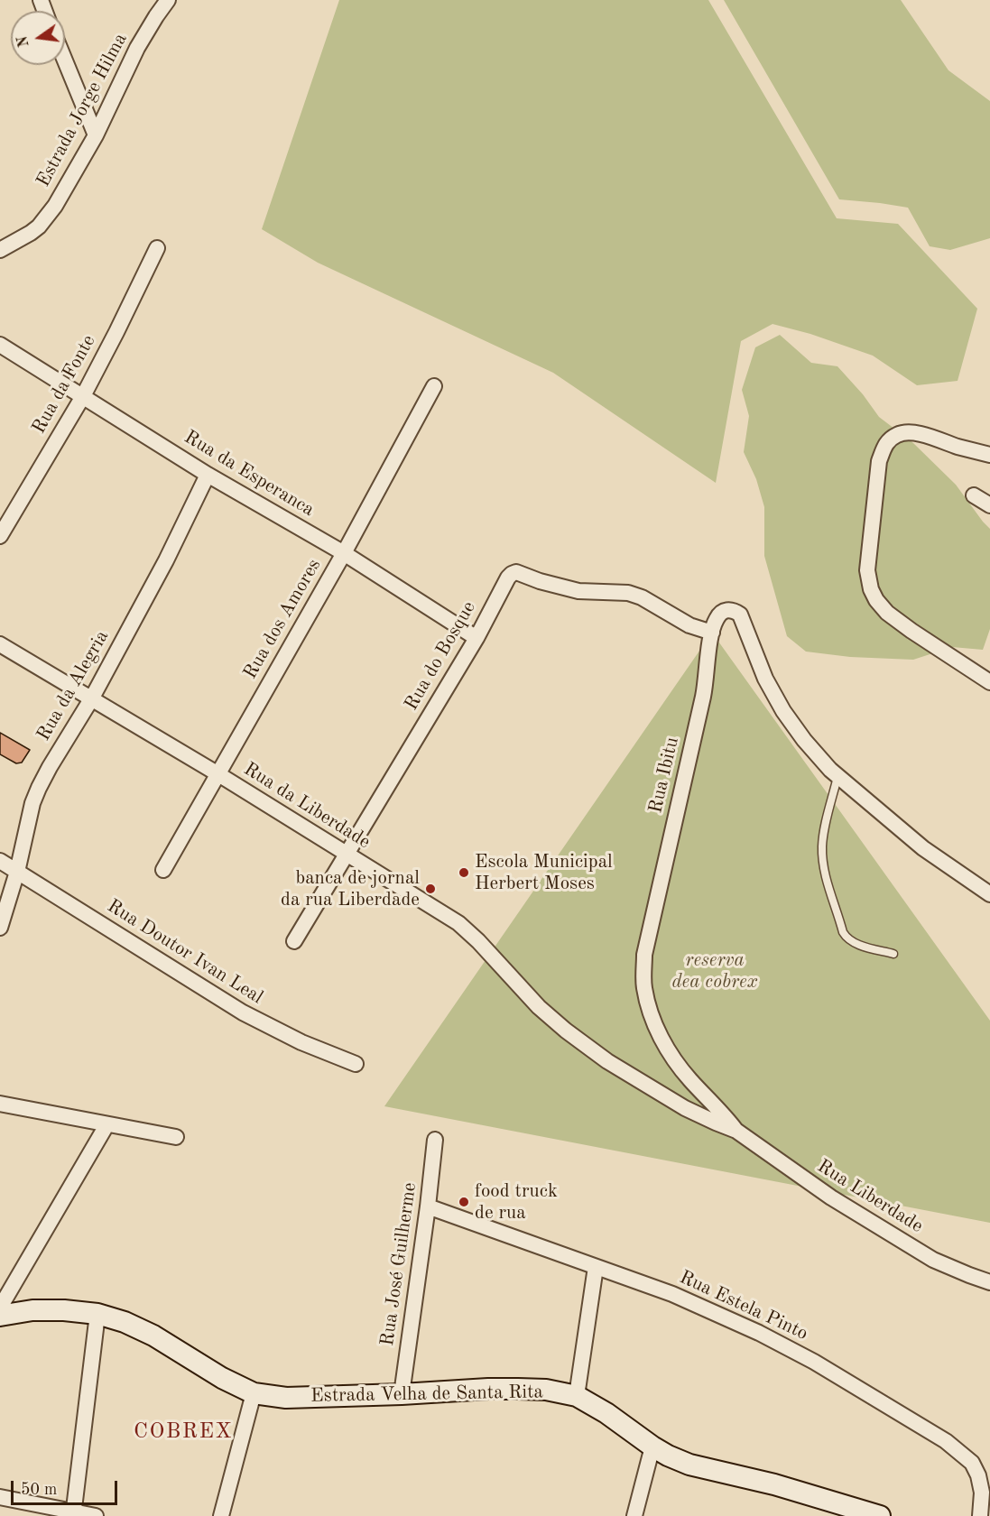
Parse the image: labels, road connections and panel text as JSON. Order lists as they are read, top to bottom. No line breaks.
{"streets":{"street":["Estrada Jorge Hilma","Rua da Fonte","Rua da Esperanca","Rua dos Amores","Rua do Bosque","Rua da Alegria","Rua Ibitu","Rua da Liberdade","Rua Doutor Ivan Leal","Rua Liberdade","Rua José Guilherme","Rua Estela Pinto","Estrada Velha de Santa Rita"]},"crossings":[["Rua da Fonte","Rua da Esperanca"],["Rua da Esperanca","Rua dos Amores"],["Rua da Esperanca","Rua do Bosque"],["Rua da Esperanca","Rua da Alegria"],["Rua dos Amores","Rua da Liberdade"],["Rua do Bosque","Rua Ibitu"],["Rua do Bosque","Rua da Liberdade"],["Rua da Alegria","Rua da Liberdade"],["Rua da Alegria","Rua Doutor Ivan Leal"],["Rua Ibitu","Rua da Liberdade"],["Rua Ibitu","Rua Liberdade"],["Rua da Liberdade","Rua Liberdade"],["Rua José Guilherme","Rua Estela Pinto"],["Rua José Guilherme","Estrada Velha de Santa Rita"]],"districts":["COBREX"],"parks":["reserva dea cobrex"],"places":["Escola Municipal Herbert Moses","banca de jornal da rua Liberdade","food truck de rua"],"scale_bar":"50 m","north":"left"}
